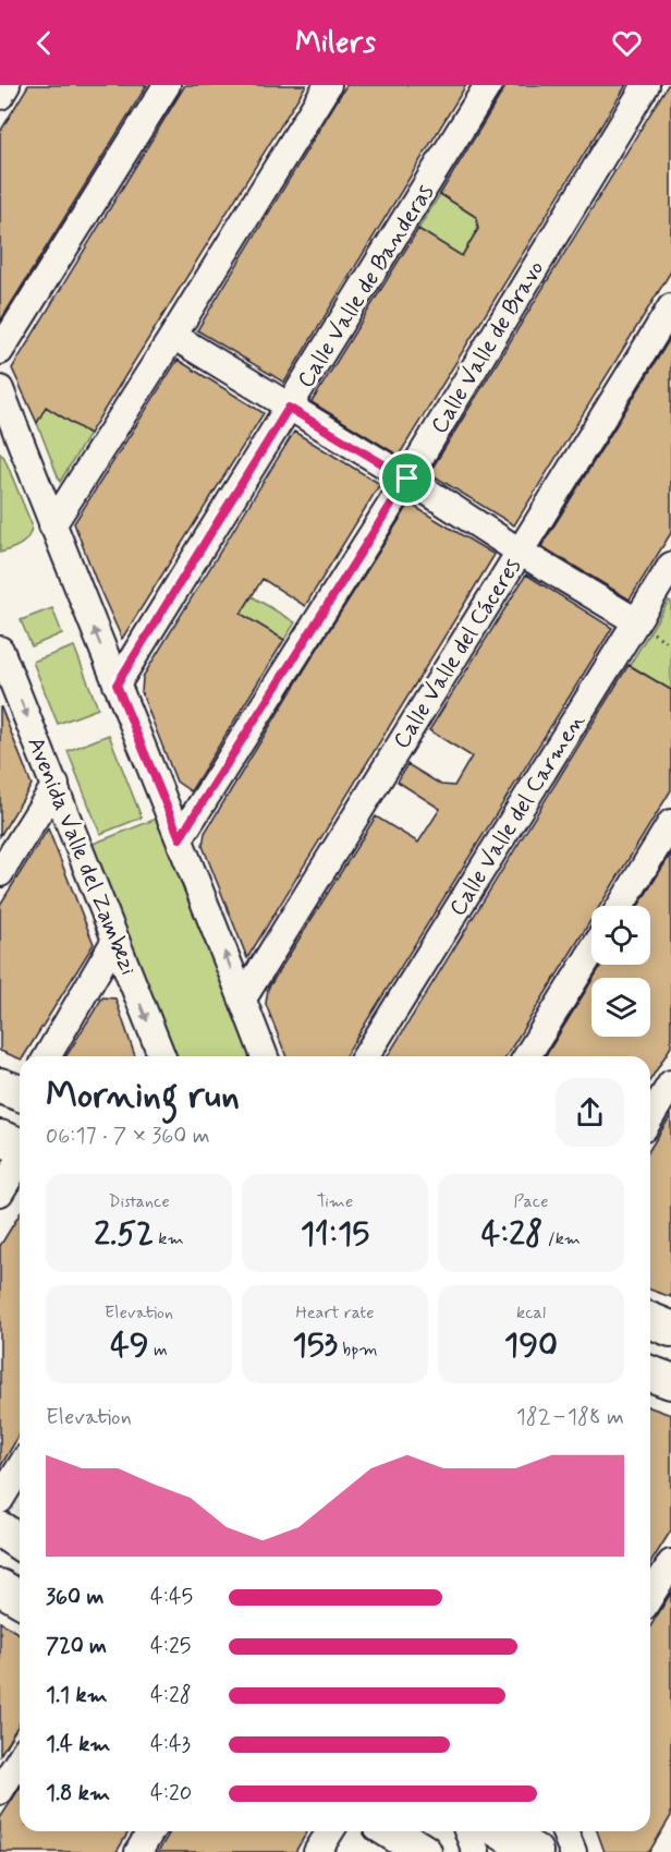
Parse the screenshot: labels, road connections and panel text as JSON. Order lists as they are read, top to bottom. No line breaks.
{"streets":{"street":["Calle Valle de Banderas","Calle Valle de Bravo","Calle Valle del Cáceres","Calle Valle del Carmen","Avenida Valle del Zambezi"]},"page":{"header":"Milers","heading":["Morning run","06:17 · 7 × 360 m"],"stats":[["Distance","2.52 km"],["Time","11:15"],["Pace","4:28 /km"],["Elevation","49 m"],["Heart rate","153 bpm"],["kcal","190"]],"chart":["Elevation","182–188 m"],"list":[{"name":"360 m","note":"4:45"},{"name":"720 m","note":"4:25"},{"name":"1.1 km","note":"4:28"},{"name":"1.4 km","note":"4:43"},{"name":"1.8 km","note":"4:20"}]}}
